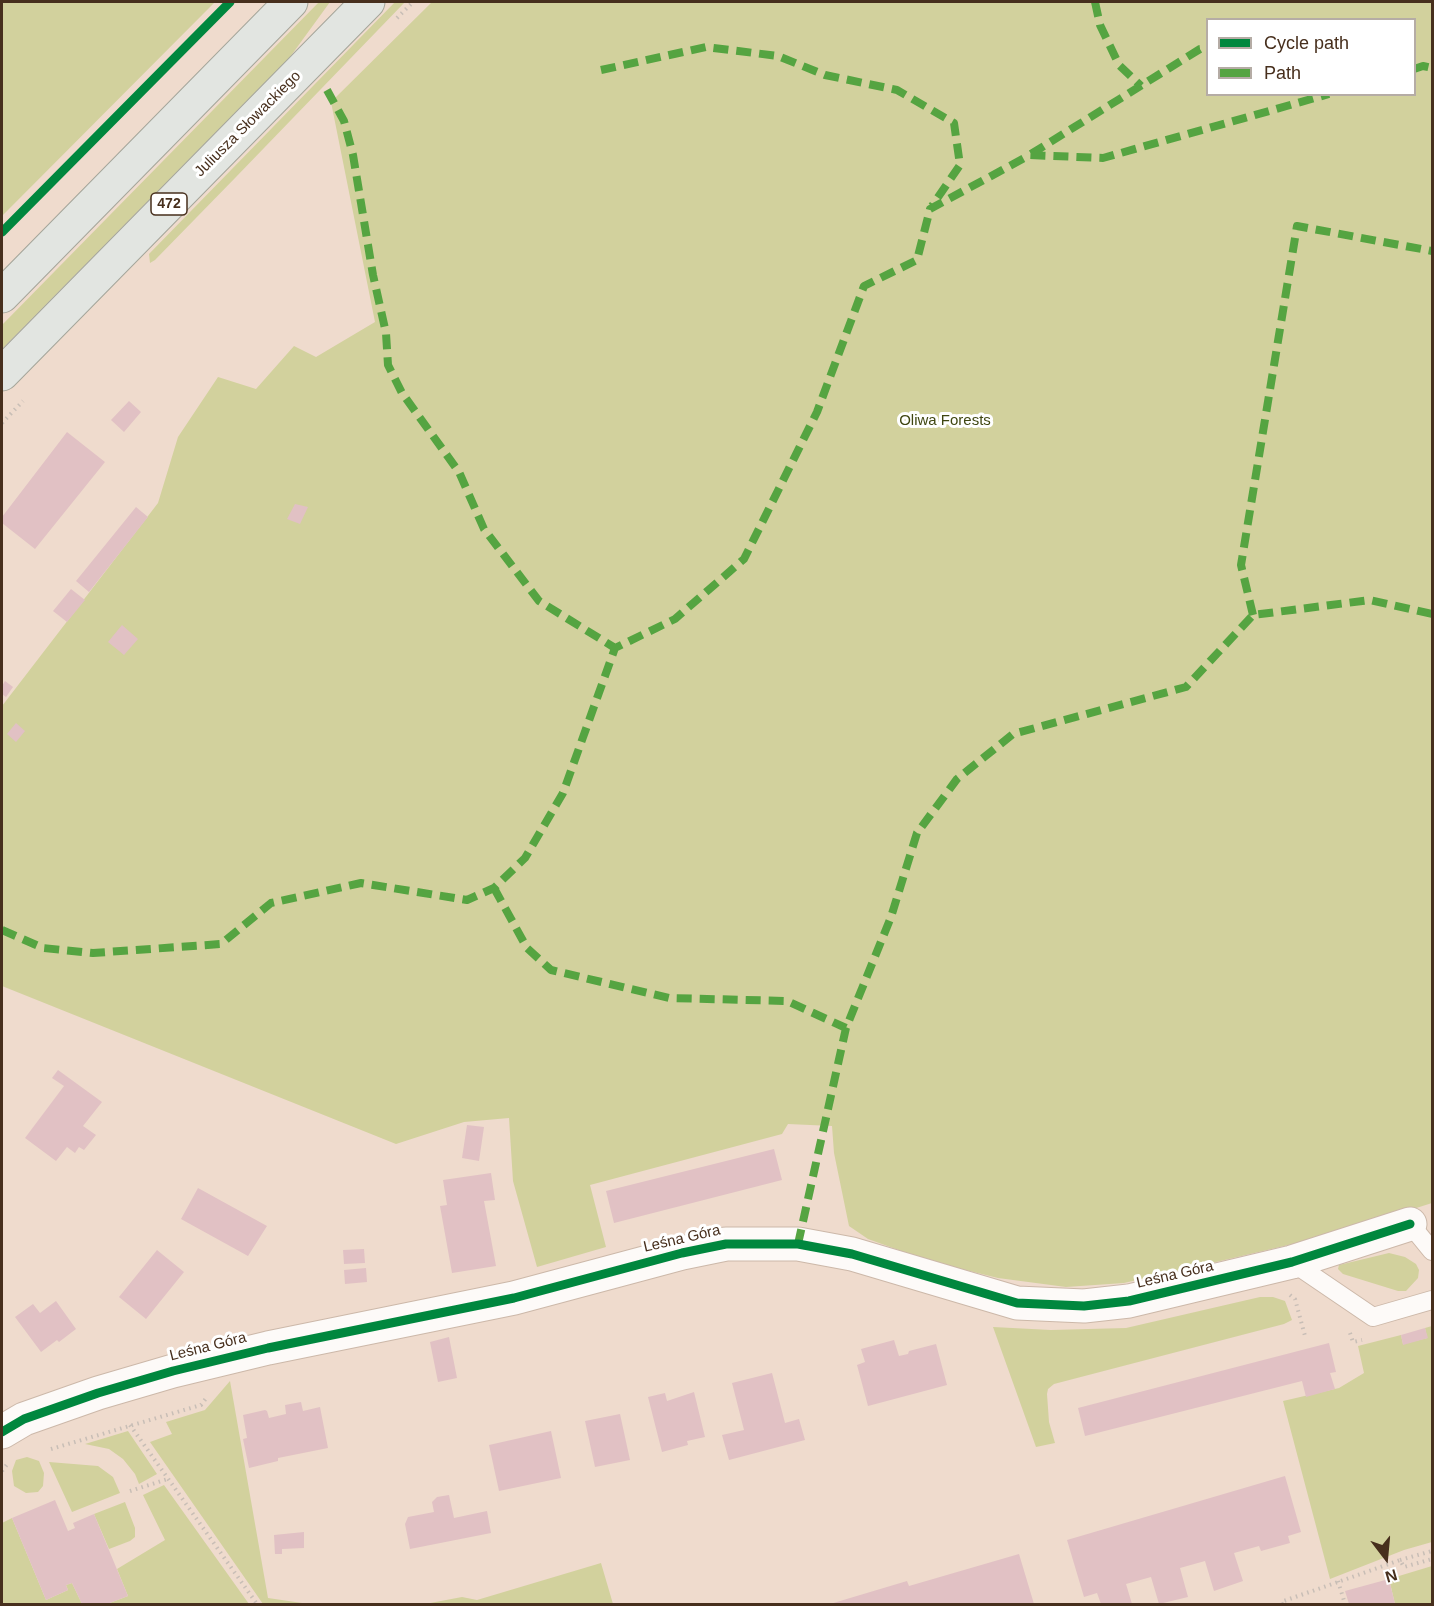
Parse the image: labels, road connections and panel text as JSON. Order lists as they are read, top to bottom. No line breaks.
{"streets":{"main road":["Juliusza Słowackiego","472"],"street":["Leśna Góra"]},"parks":["Oliwa Forests"],"legend":["Cycle path","Path"],"north":"bottom"}
